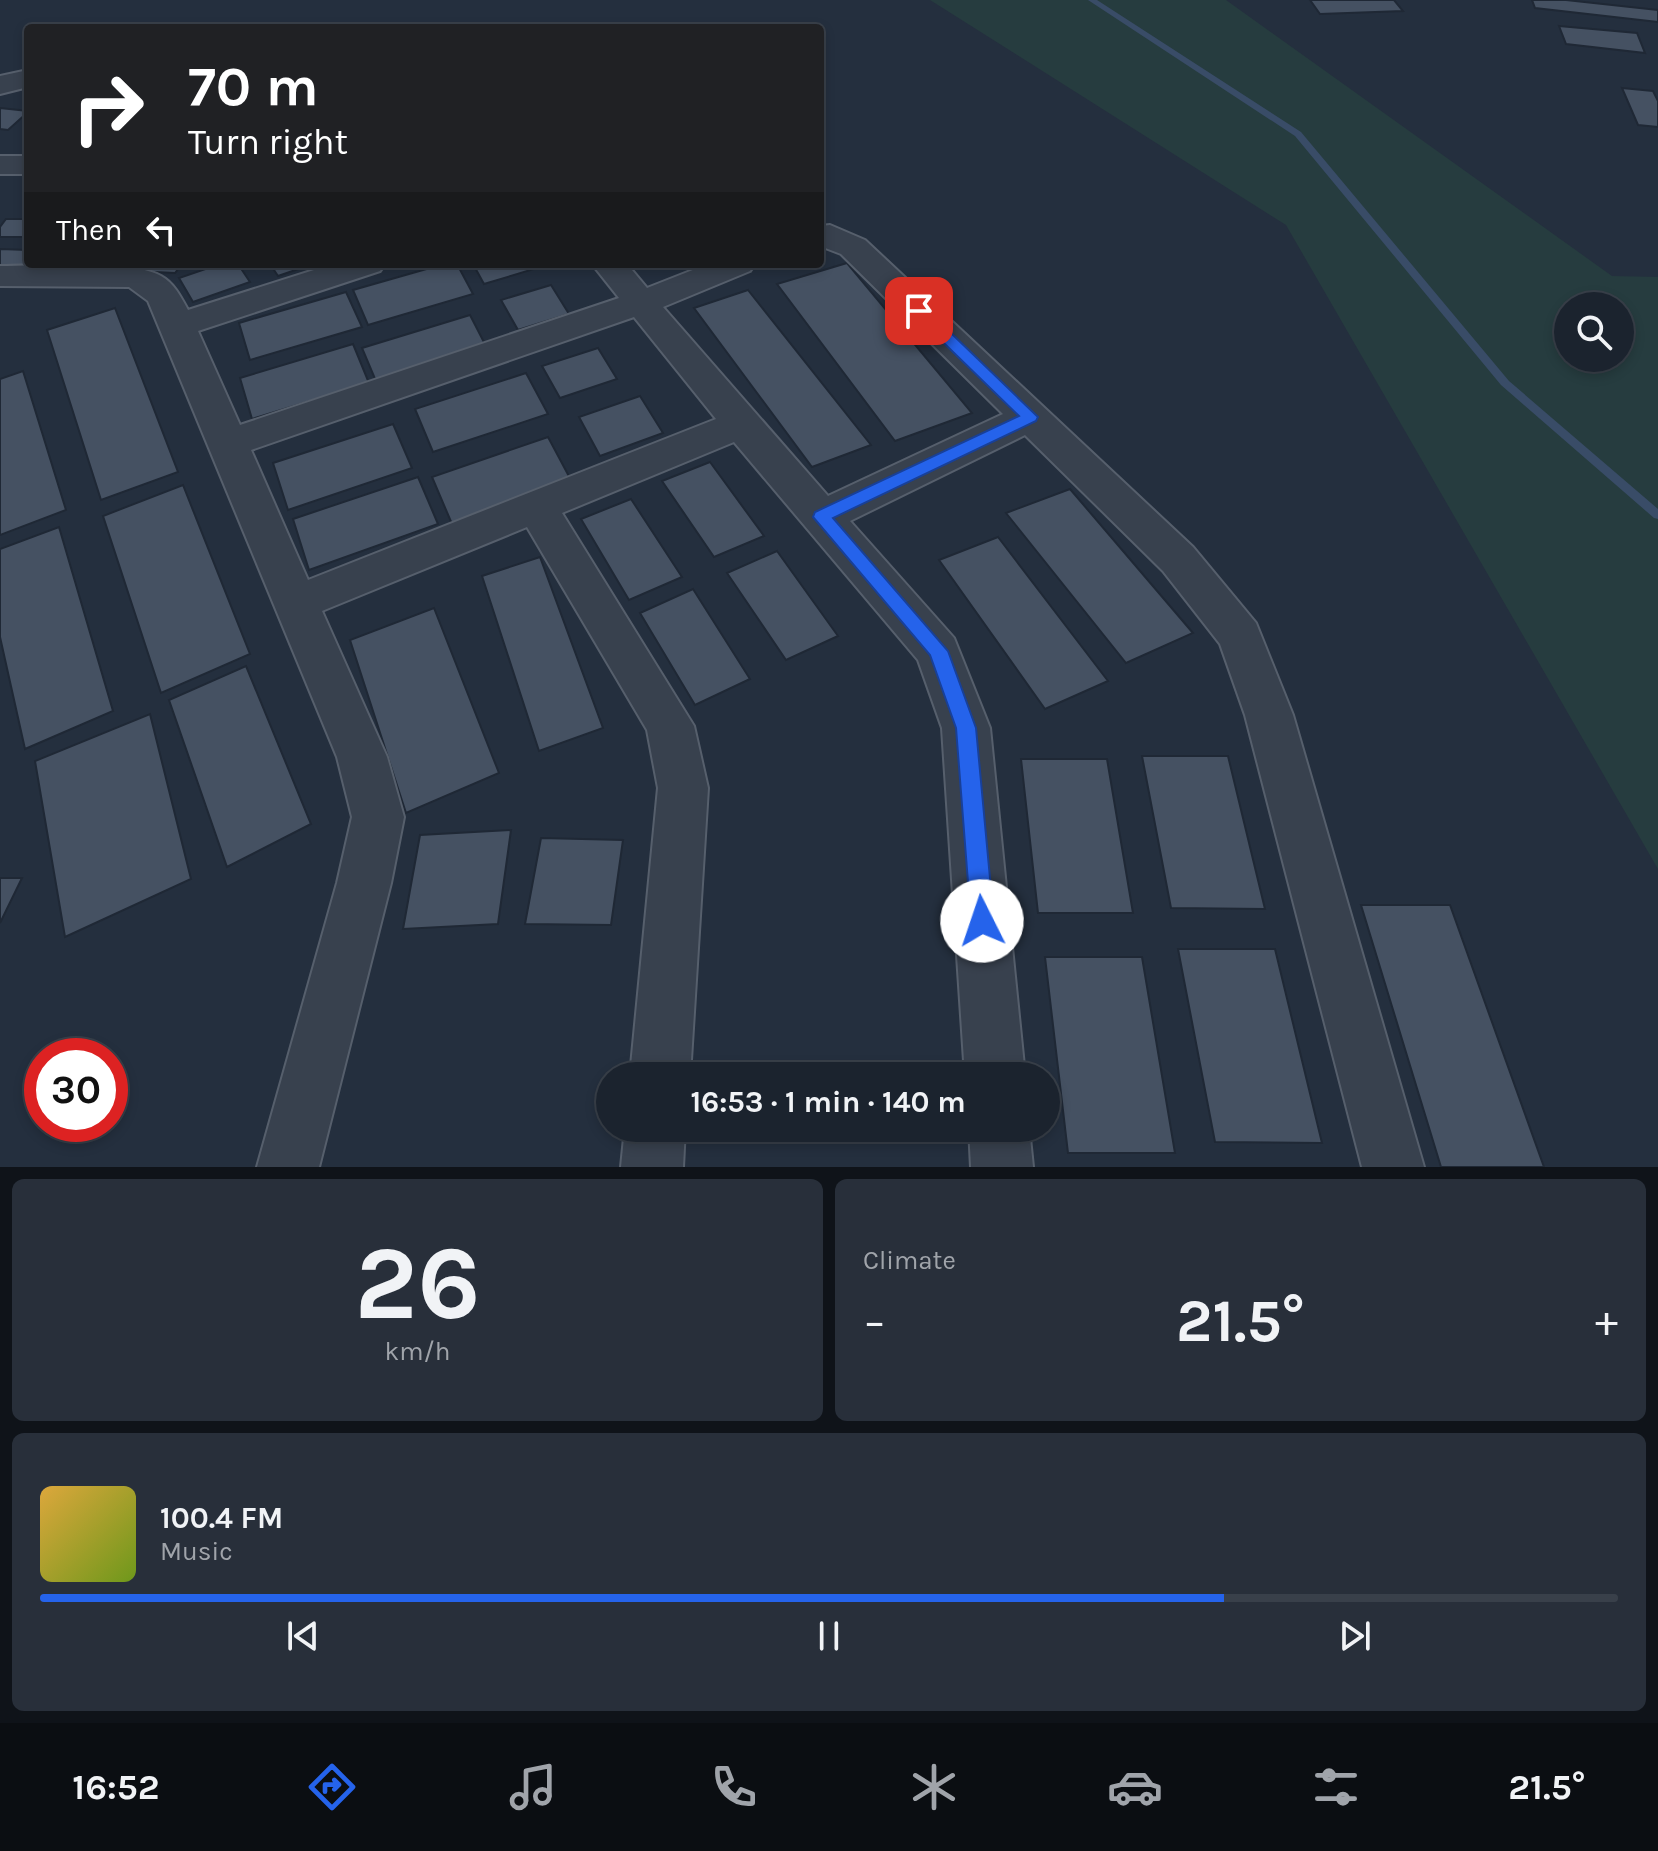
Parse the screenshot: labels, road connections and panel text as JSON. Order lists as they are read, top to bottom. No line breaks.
{"page":{"turn":["70 m","Turn right"],"then":"Then","limit":"30","trip":"16:53 · 1 min · 140 m","tile":[["26","km/h"],"Climate"],"heat":["−","21.5°","+"],"song":["100.4 FM","Music"],"tabs":["16:52","21.5°"]}}
